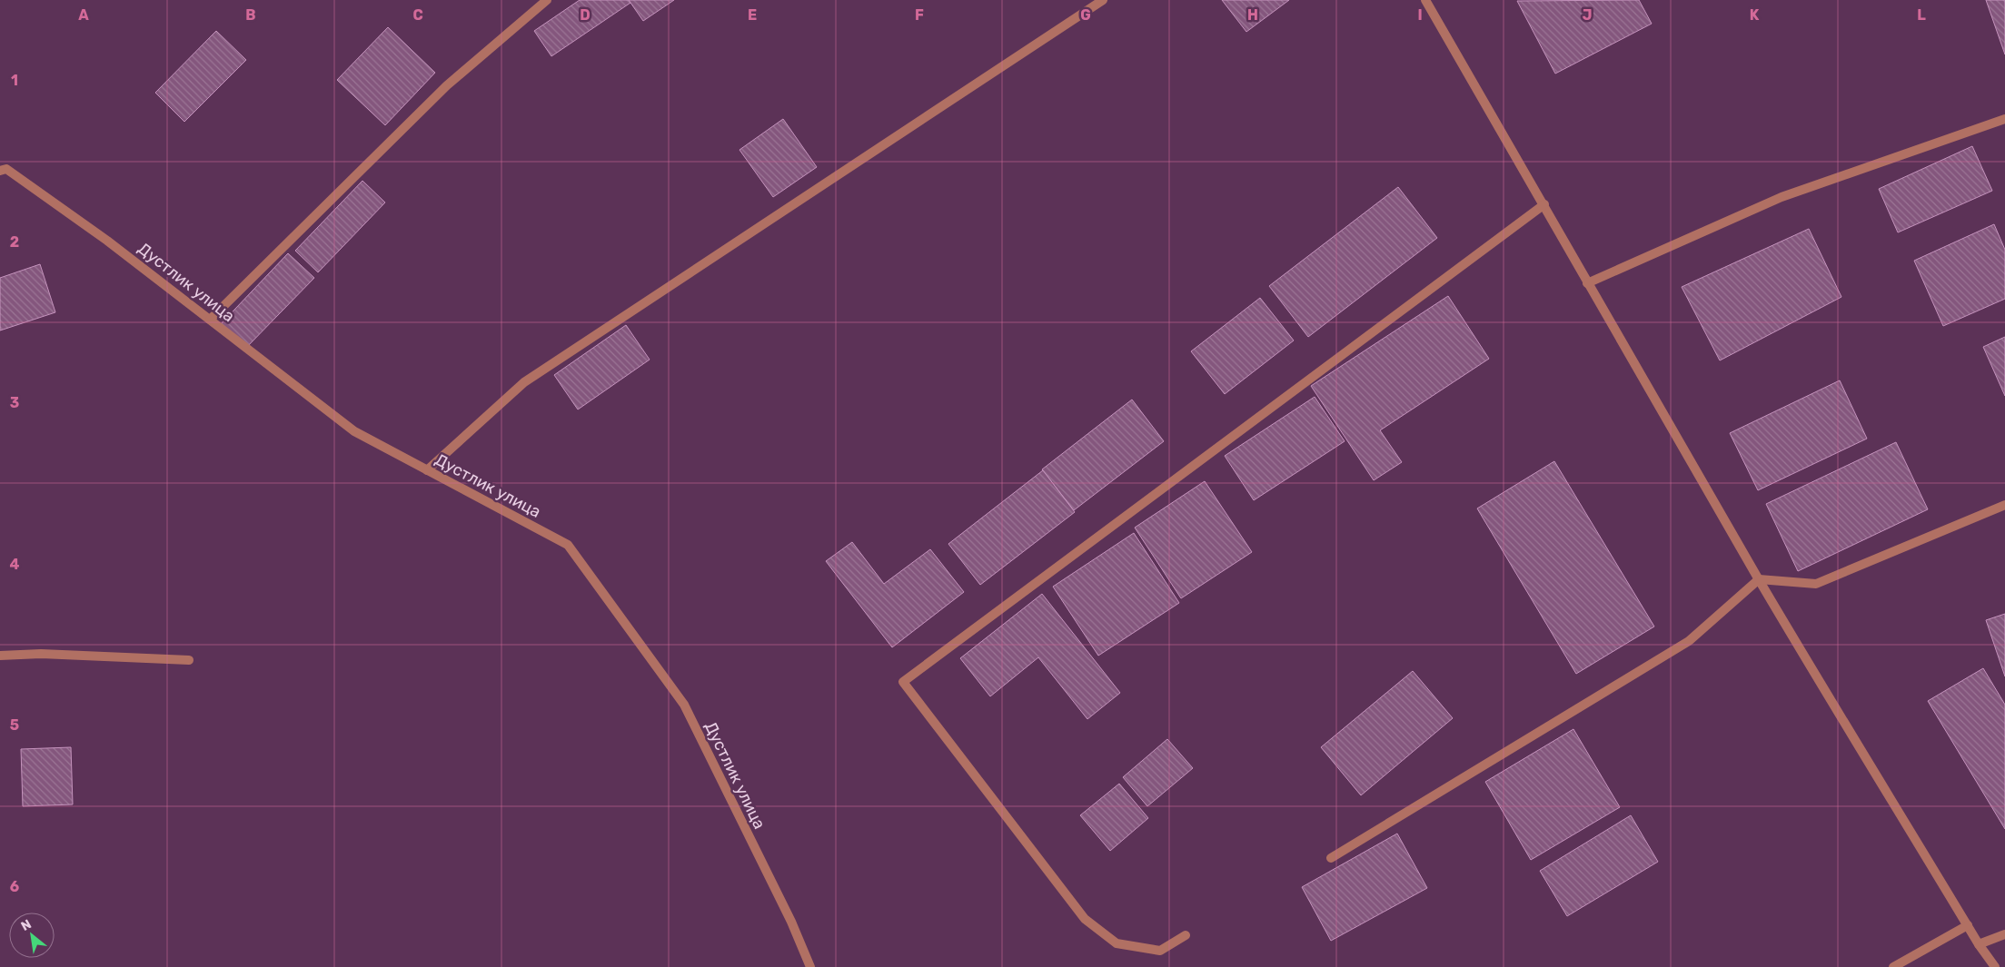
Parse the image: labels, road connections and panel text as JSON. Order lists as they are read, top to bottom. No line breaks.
{"streets":{"street":["Дустлик улица"]},"north":"top left","grid":{"columns":["A","B","C","D","E","F","G","H","I","J","K","L"],"rows":["1","2","3","4","5","6"]}}
